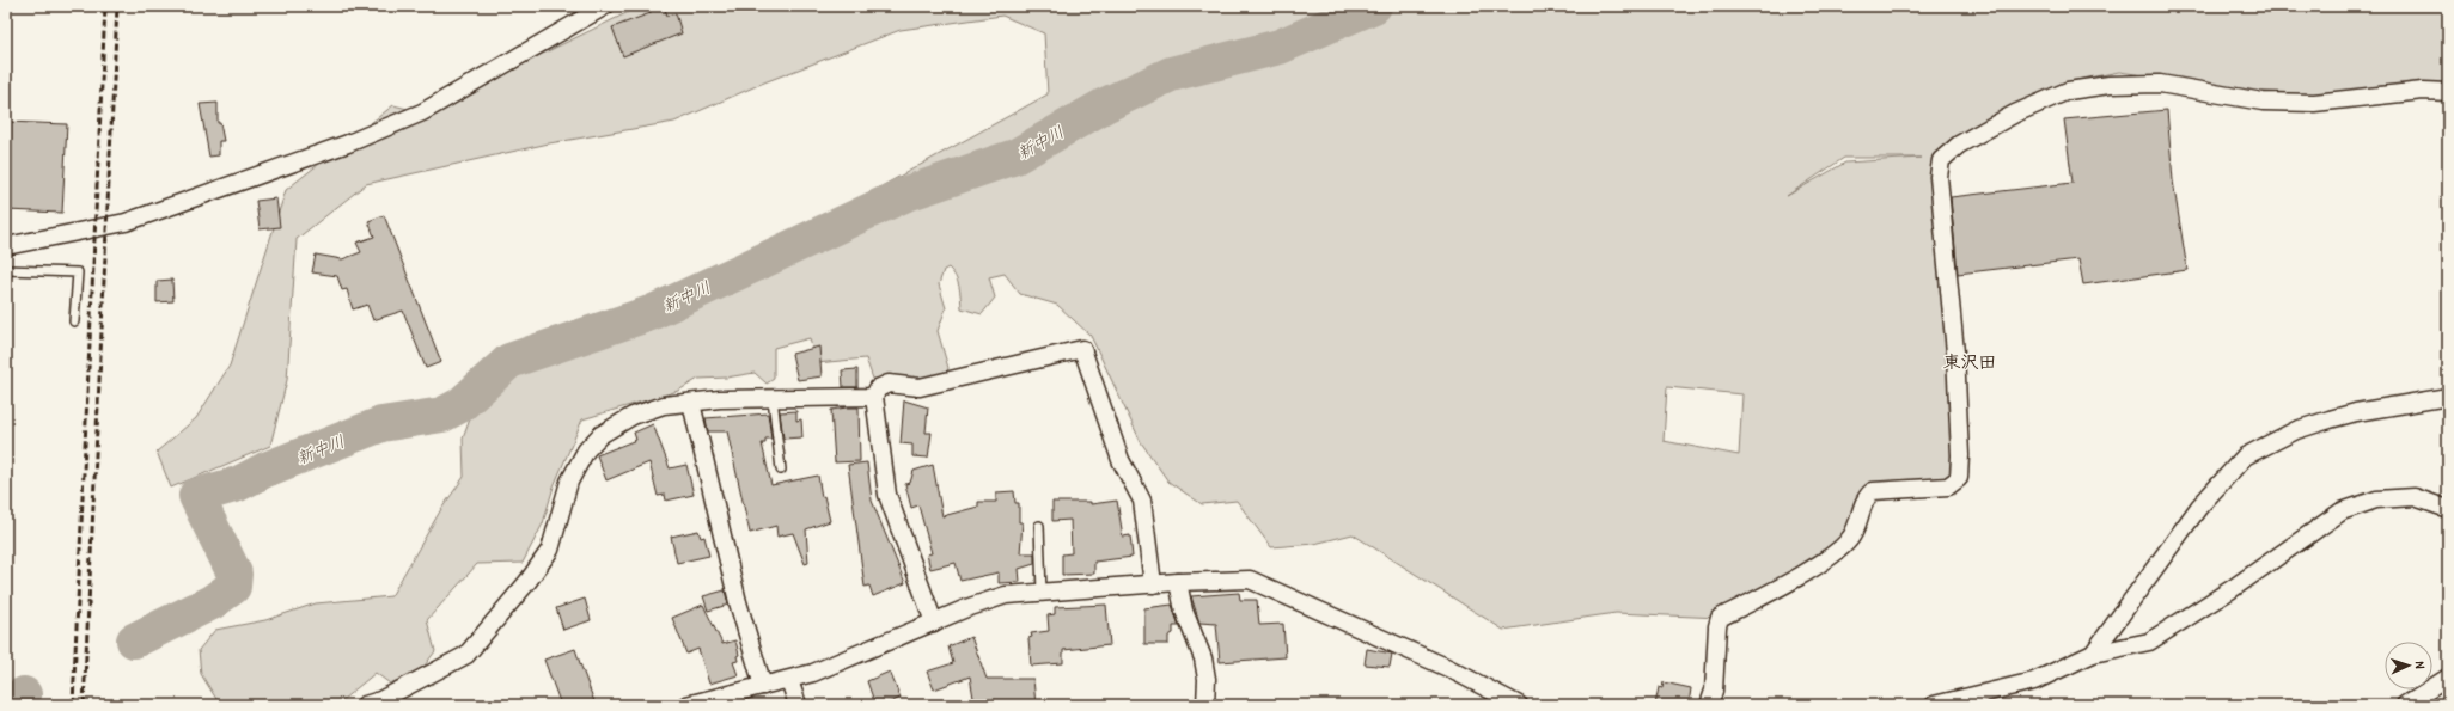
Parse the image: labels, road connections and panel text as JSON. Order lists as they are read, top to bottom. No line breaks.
{"districts":["東沢田"],"water":["新中川"],"north":"right"}
